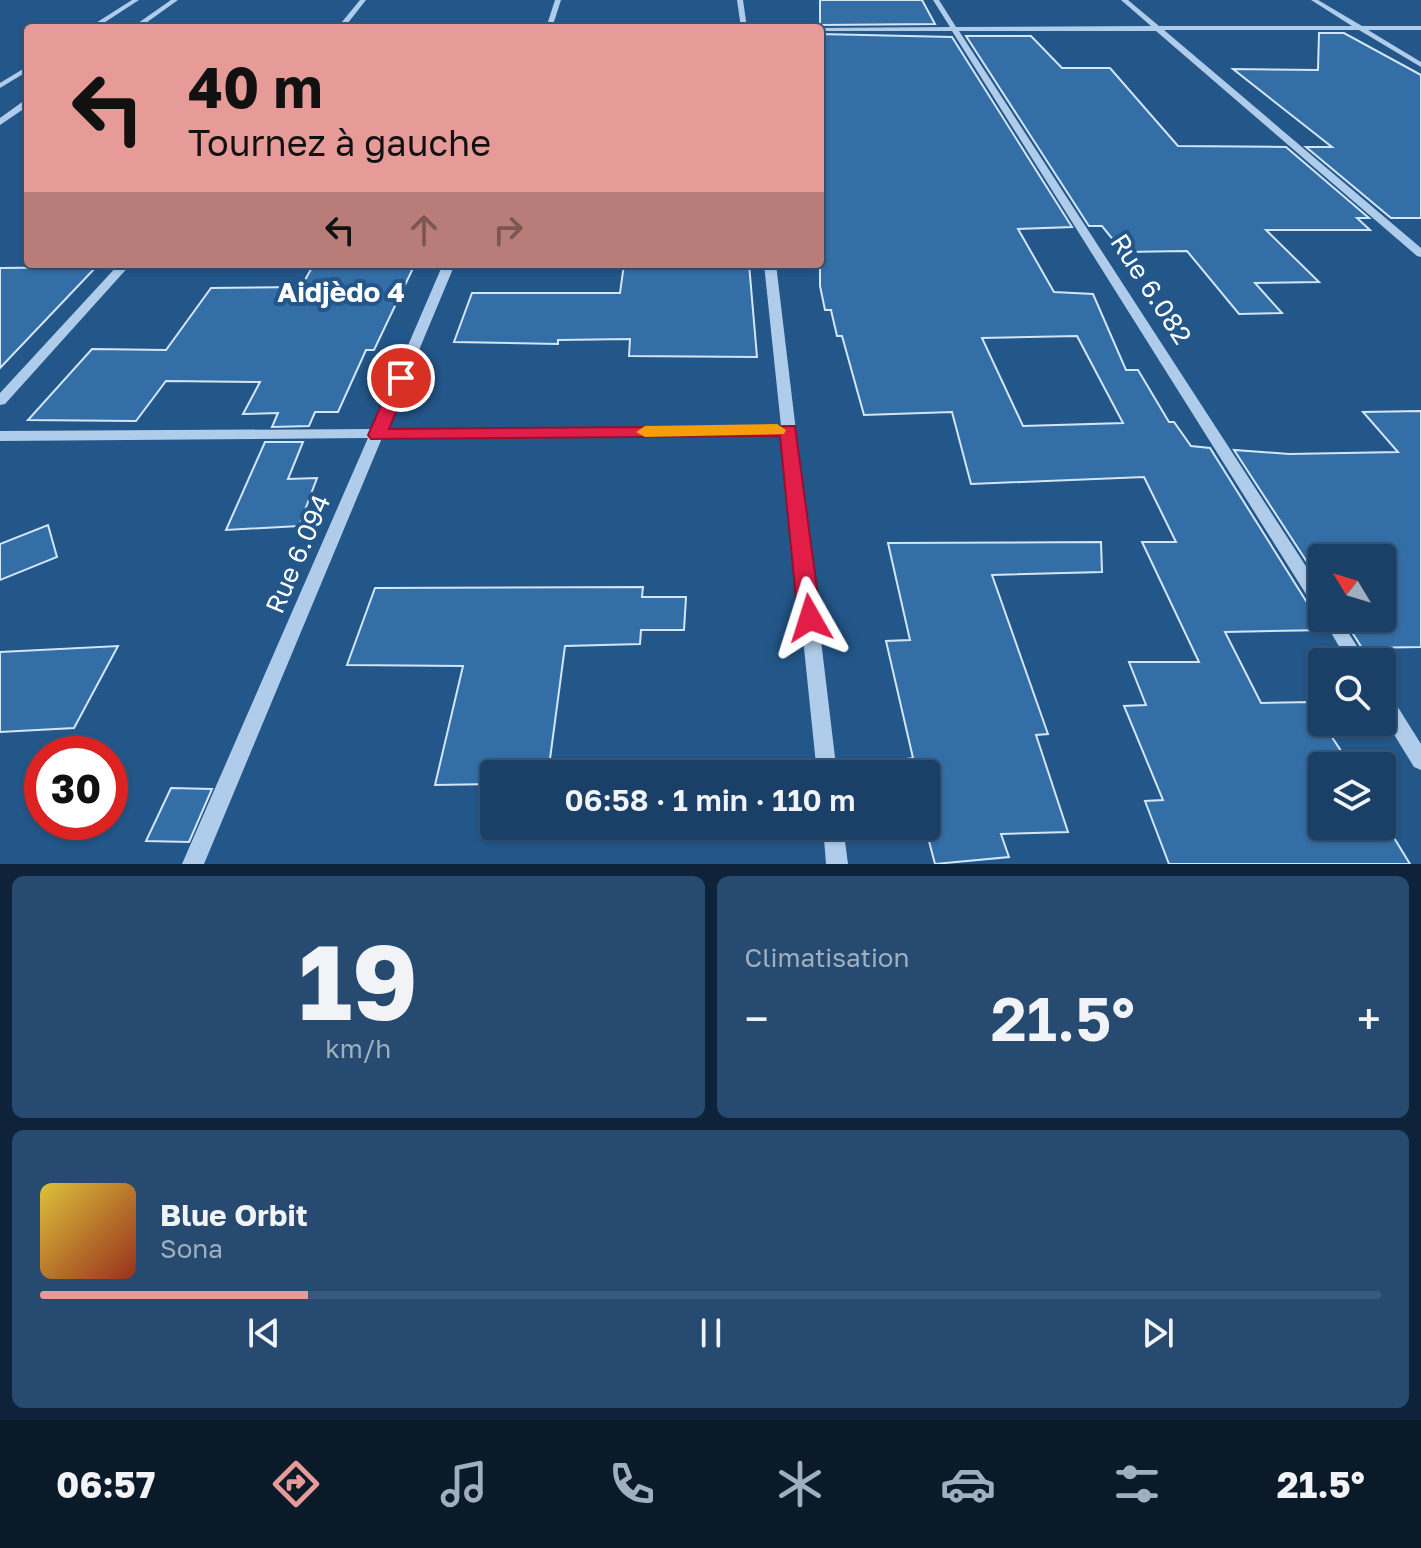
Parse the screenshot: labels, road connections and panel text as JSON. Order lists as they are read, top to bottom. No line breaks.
{"streets":{"street":["Rue 6.082","Rue 6.094"]},"districts":["Aidjèdo 4"],"north":"top left","page":{"turn":["40 m","Tournez à gauche"],"limit":"30","trip":"06:58 · 1 min · 110 m","tile":[["19","km/h"],"Climatisation"],"heat":["−","21.5°","+"],"song":["Blue Orbit","Sona"],"tabs":["06:57","21.5°"]}}
